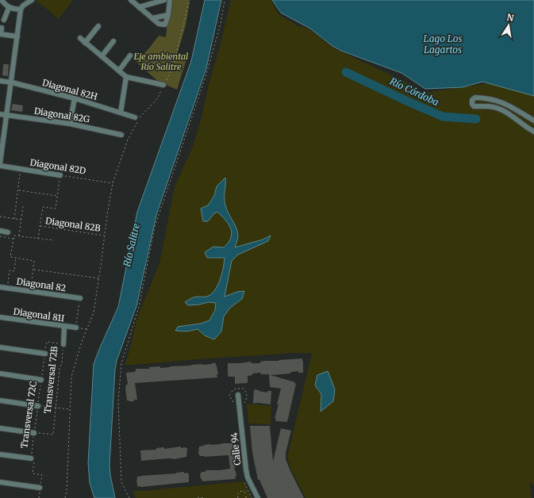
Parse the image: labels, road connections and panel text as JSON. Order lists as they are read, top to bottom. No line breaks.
{"streets":{"street":["Diagonal 82H","Diagonal 82G","Diagonal 82D","Diagonal 82","Diagonal 81I","Transversal 72B","Calle 94"],"path":["Diagonal 82B","Transversal 72C"]},"crossings":[["Diagonal 81I","Transversal 72B"],["Transversal 72B","Transversal 72C"]],"water":["Lago Los Lagartos","Río Córdoba","Río Salitre"],"parks":["Eje ambiental Río Salitre"],"north":"top"}
